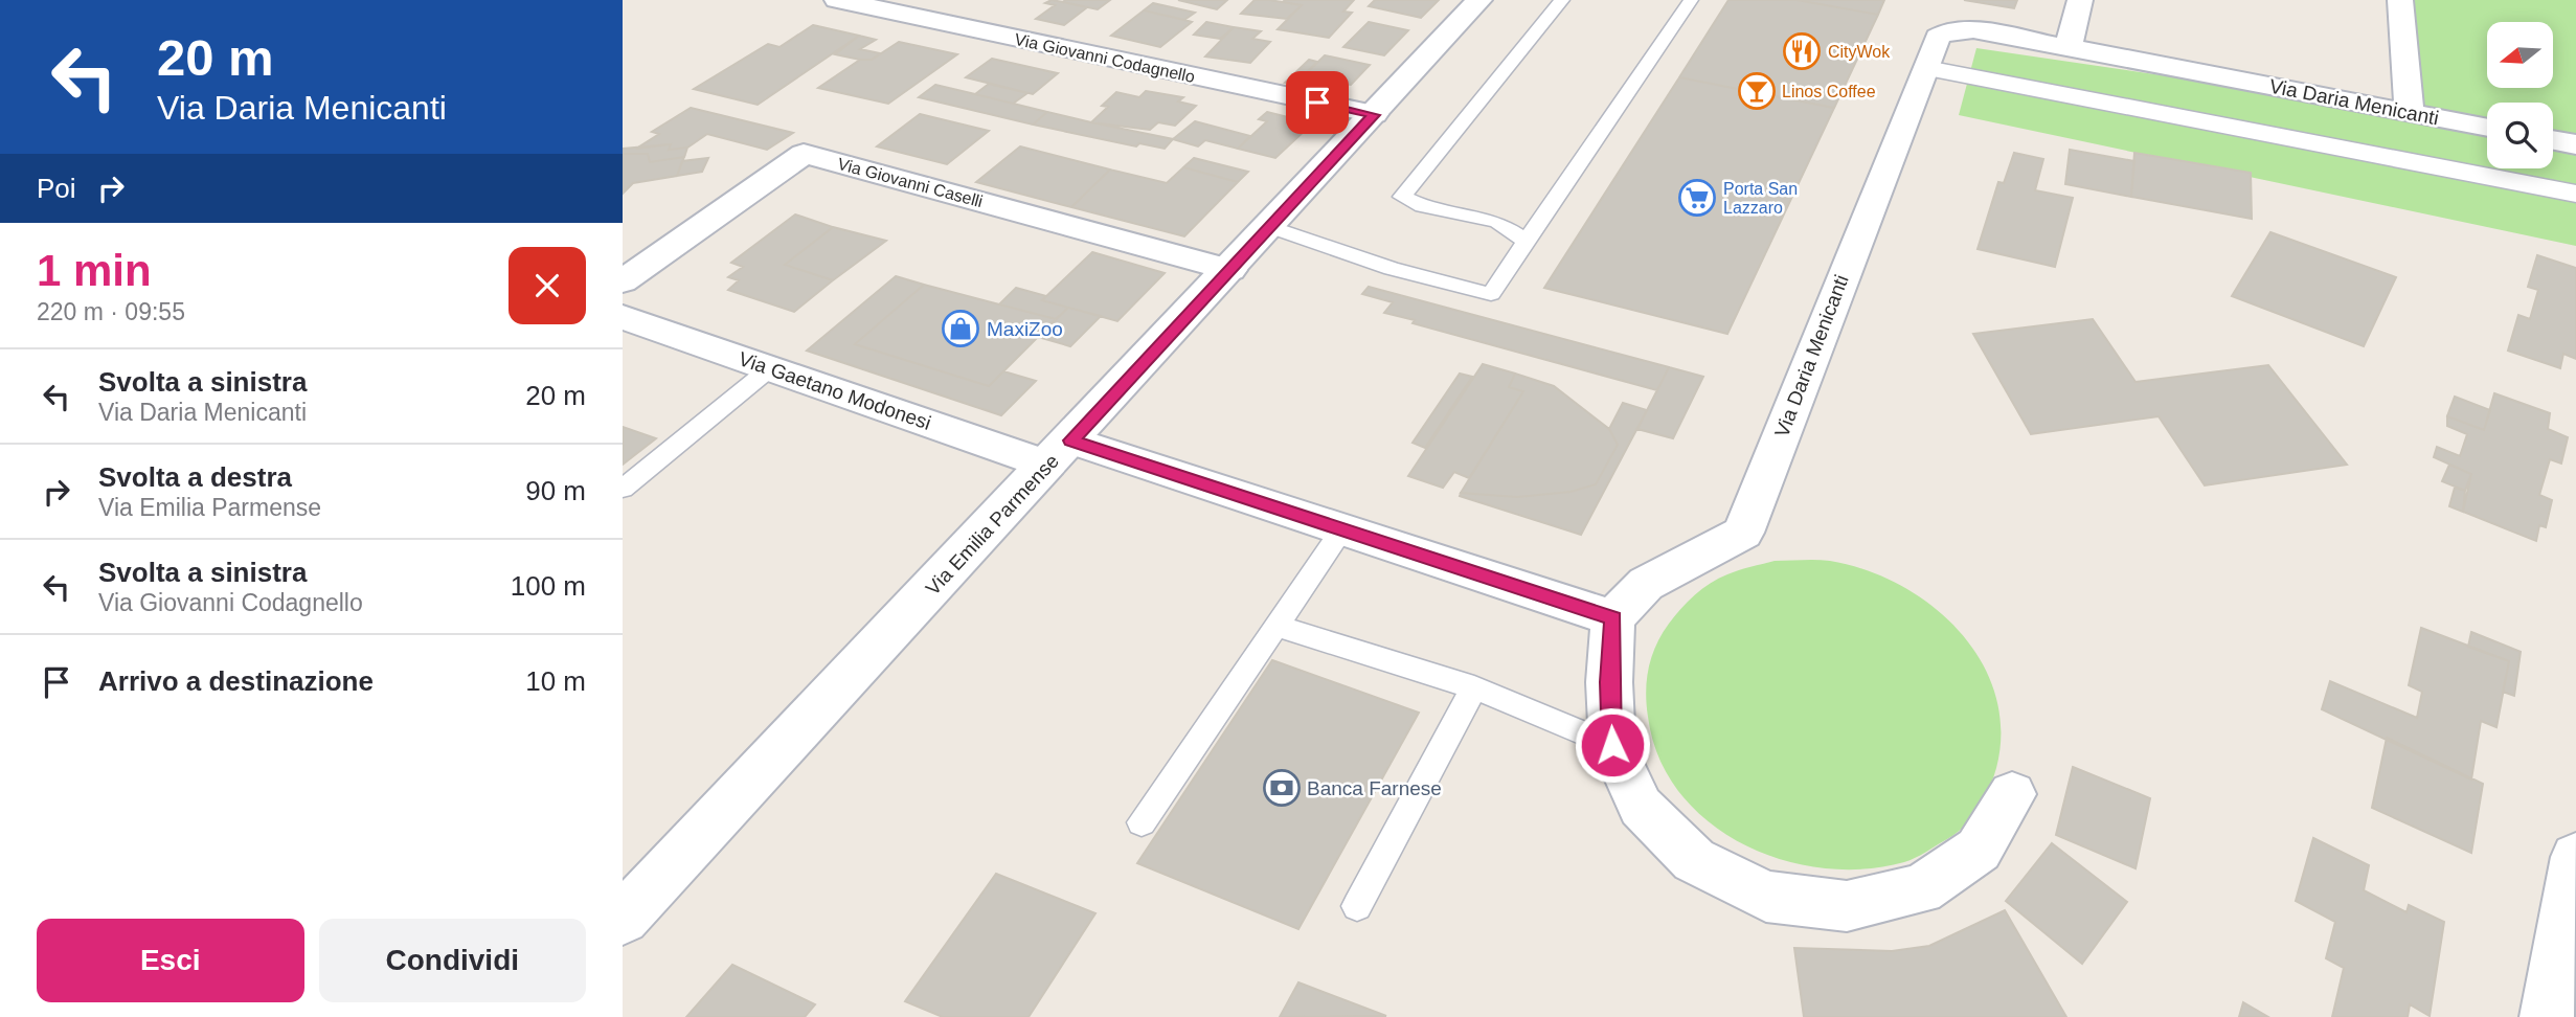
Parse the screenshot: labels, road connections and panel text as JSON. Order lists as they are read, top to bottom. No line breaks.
{"streets":{"street":["Via Giovanni Codagnello","Via Daria Menicanti","Via Giovanni Caselli","Via Gaetano Modonesi","Via Emilia Parmense"]},"crossings":[["Via Giovanni Codagnello","Via Emilia Parmense"],["Via Giovanni Caselli","Via Emilia Parmense"],["Via Gaetano Modonesi","Via Emilia Parmense"]],"places":{"restaurant":["CityWok"],"bar":["Linos Coffee"],"supermarket":["Porta San Lazzaro"],"shop":["MaxiZoo"],"bank":["Banca Farnese"]},"north":"left","page":{"turn":["20 m","Via Daria Menicanti"],"then":"Poi","heading":["1 min","220 m · 09:55"],"list":[{"name":"Svolta a sinistra","note":"Via Daria Menicanti","value":"20 m"},{"name":"Svolta a destra","note":"Via Emilia Parmense","value":"90 m"},{"name":"Svolta a sinistra","note":"Via Giovanni Codagnello","value":"100 m"},{"name":"Arrivo a destinazione","value":"10 m"}],"buttons":["Esci","Condividi"]}}
